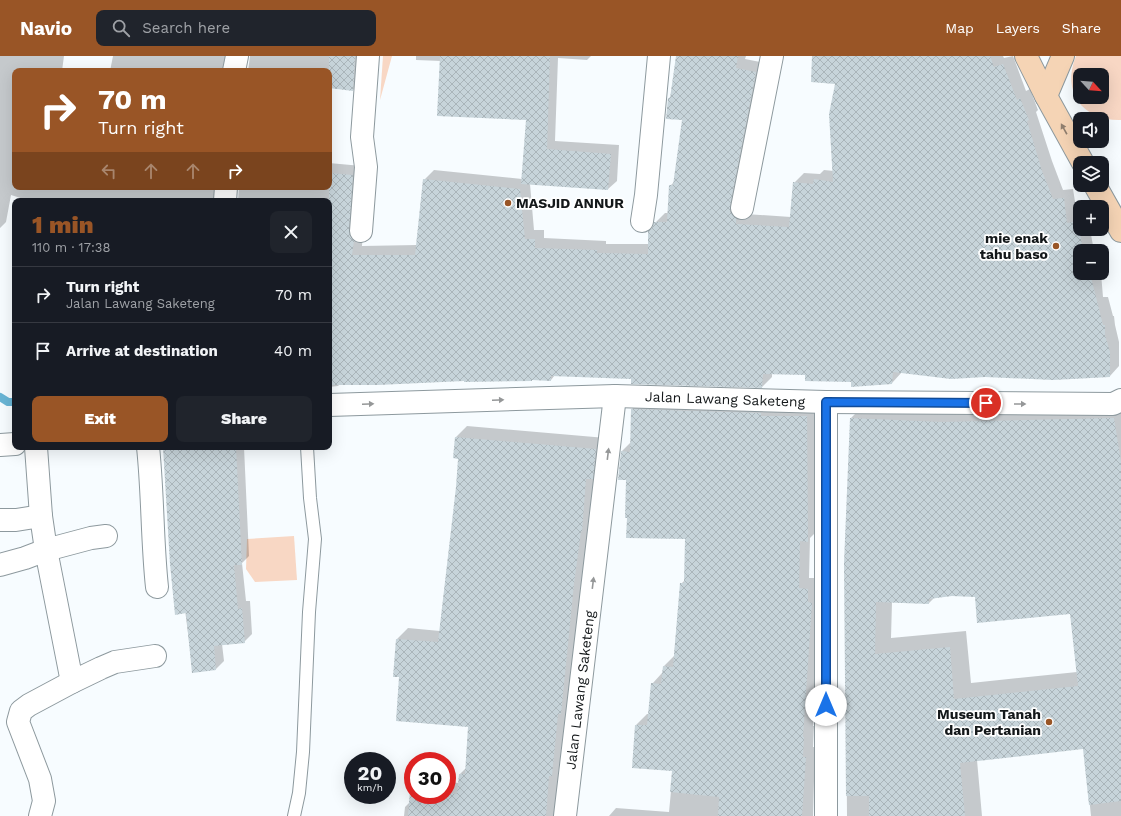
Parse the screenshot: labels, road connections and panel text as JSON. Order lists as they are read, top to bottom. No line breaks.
{"streets":{"street":["Jalan Lawang Saketeng"]},"places":["MASJID ANNUR","mie enak tahu baso","Museum Tanah dan Pertanian"],"north":"bottom right","page":{"header":"Navio","search":"Search here","nav":["Map","Layers","Share"],"map_buttons":["+","−"],"turn":["70 m","Turn right"],"heading":["1 min","110 m · 17:38"],"list":[{"name":"Turn right","note":"Jalan Lawang Saketeng","value":"70 m"},{"name":"Arrive at destination","value":"40 m"}],"buttons":["Exit","Share"],"speed":"20 km/h","limit":"30"}}
